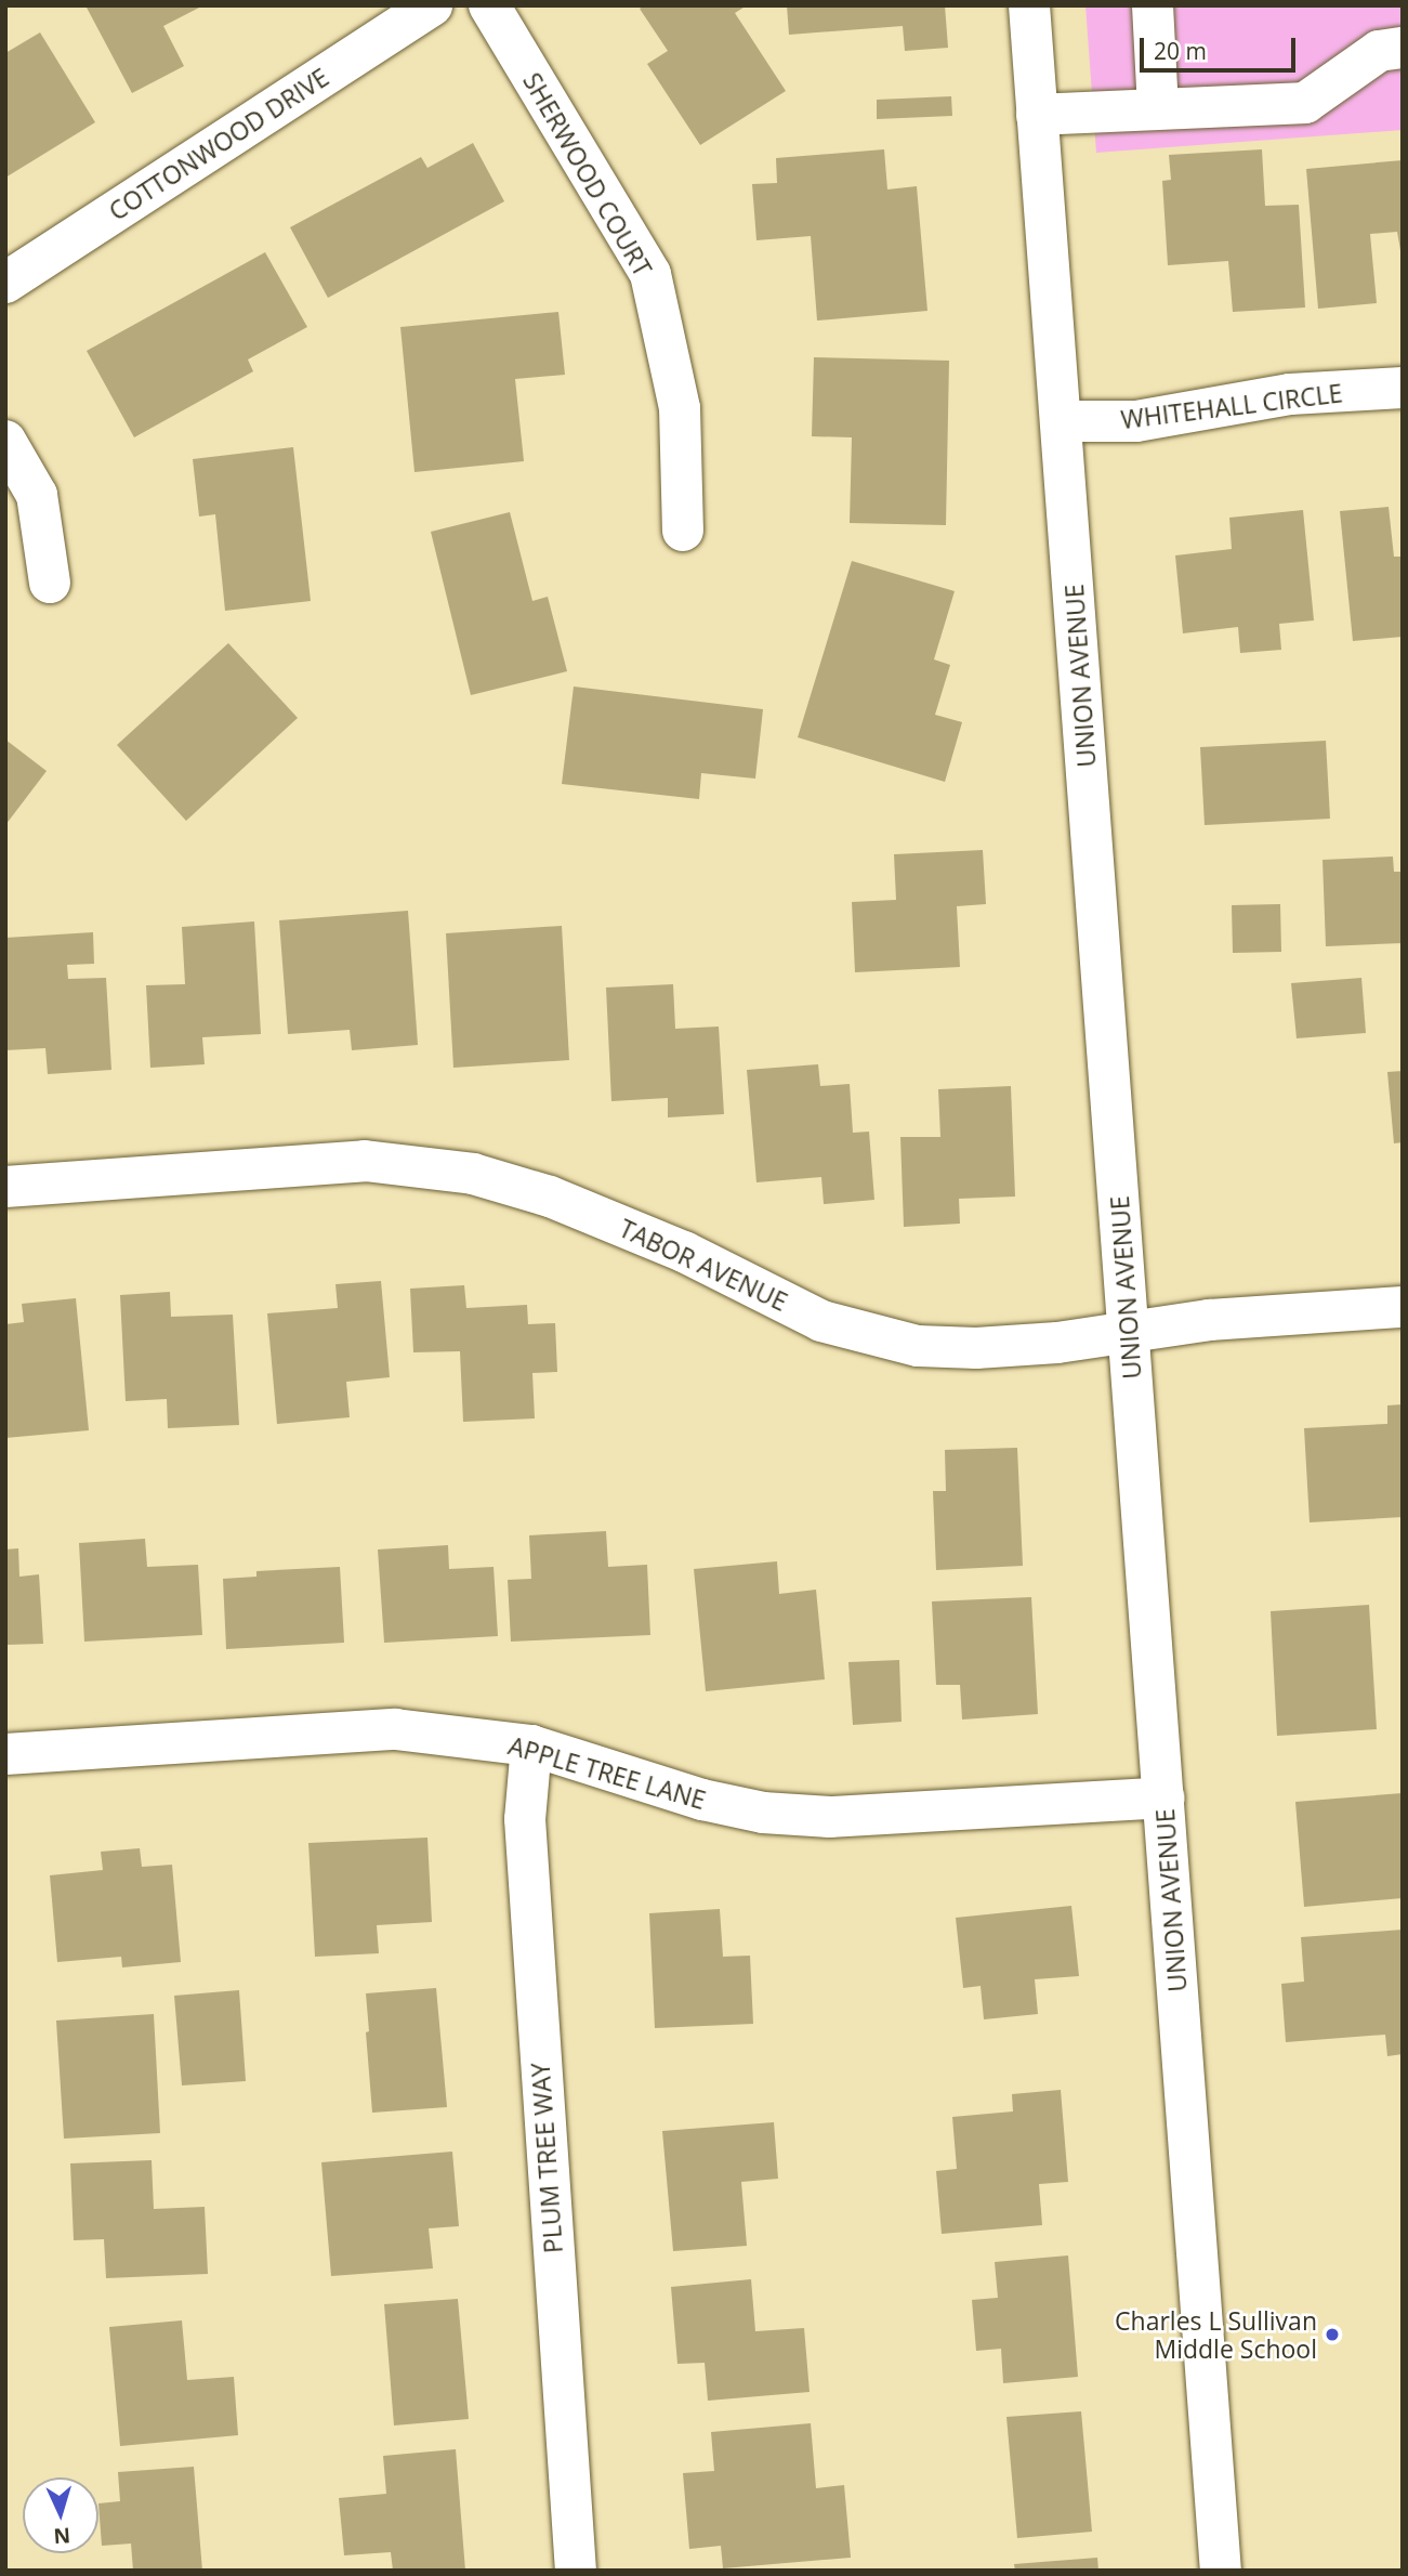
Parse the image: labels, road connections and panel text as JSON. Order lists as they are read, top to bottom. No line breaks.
{"streets":{"street":["COTTONWOOD DRIVE","SHERWOOD COURT","WHITEHALL CIRCLE","UNION AVENUE","TABOR AVENUE","APPLE TREE LANE","PLUM TREE WAY"]},"crossings":[["WHITEHALL CIRCLE","UNION AVENUE"],["UNION AVENUE","TABOR AVENUE"],["UNION AVENUE","APPLE TREE LANE"],["APPLE TREE LANE","PLUM TREE WAY"]],"places":["Charles L Sullivan Middle School"],"scale_bar":"20 m","north":"bottom"}
